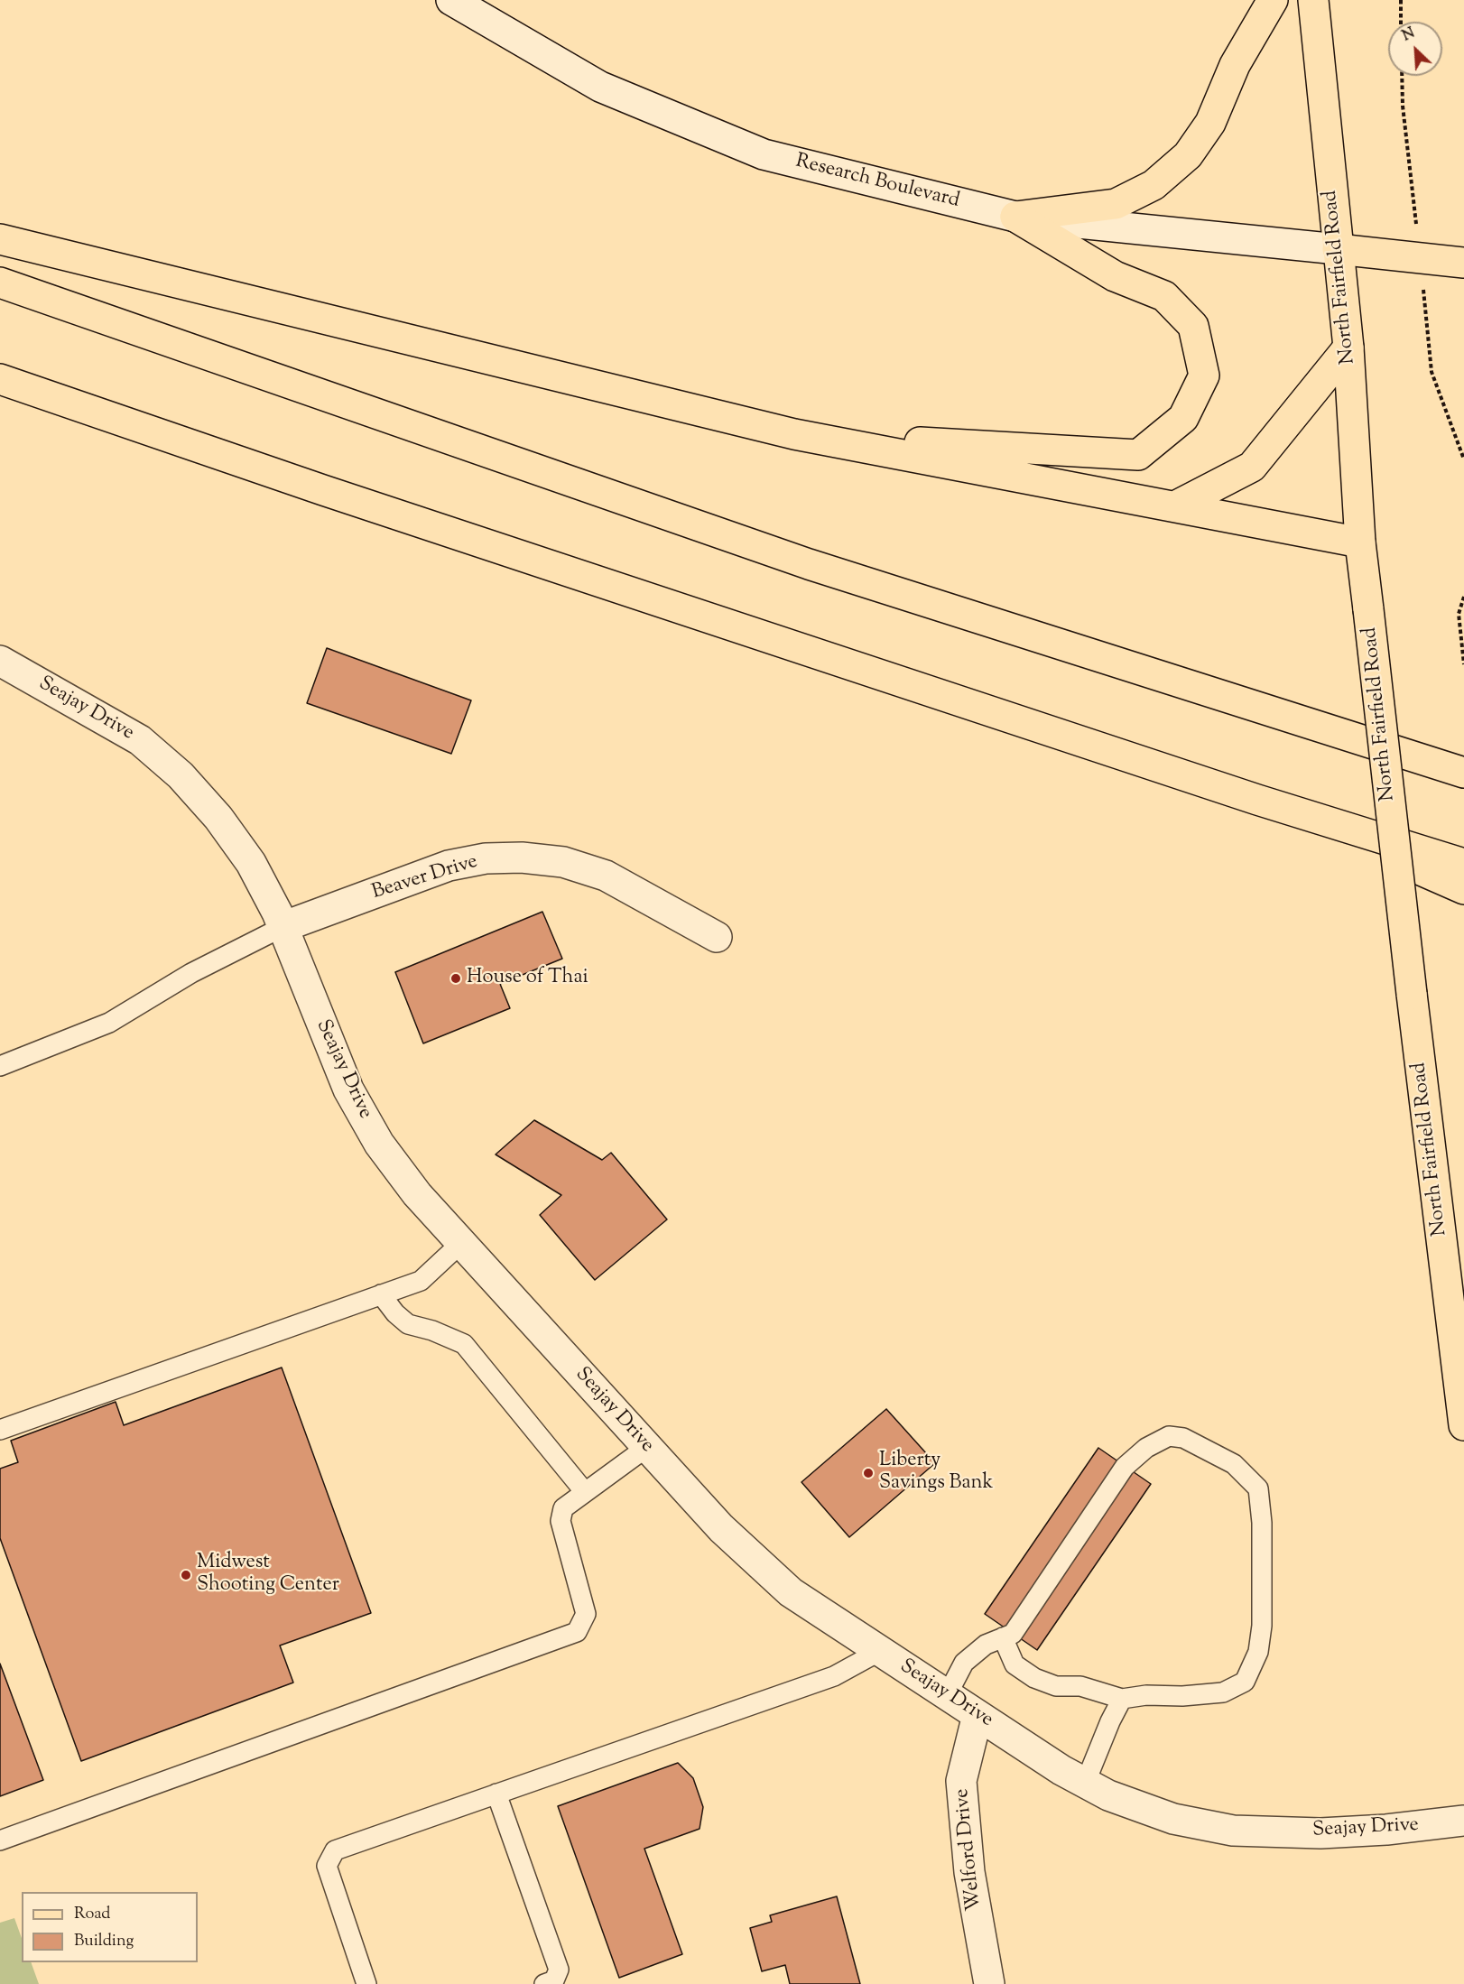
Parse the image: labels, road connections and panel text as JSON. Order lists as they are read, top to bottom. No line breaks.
{"streets":{"main road":["North Fairfield Road"],"street":["Research Boulevard","Seajay Drive","Beaver Drive","Welford Drive"]},"crossings":[["Research Boulevard","North Fairfield Road"],["Seajay Drive","Beaver Drive"],["Seajay Drive","Welford Drive"]],"places":["House of Thai","Liberty Savings Bank","Midwest Shooting Center"],"legend":["Road","Building"],"north":"top left"}
